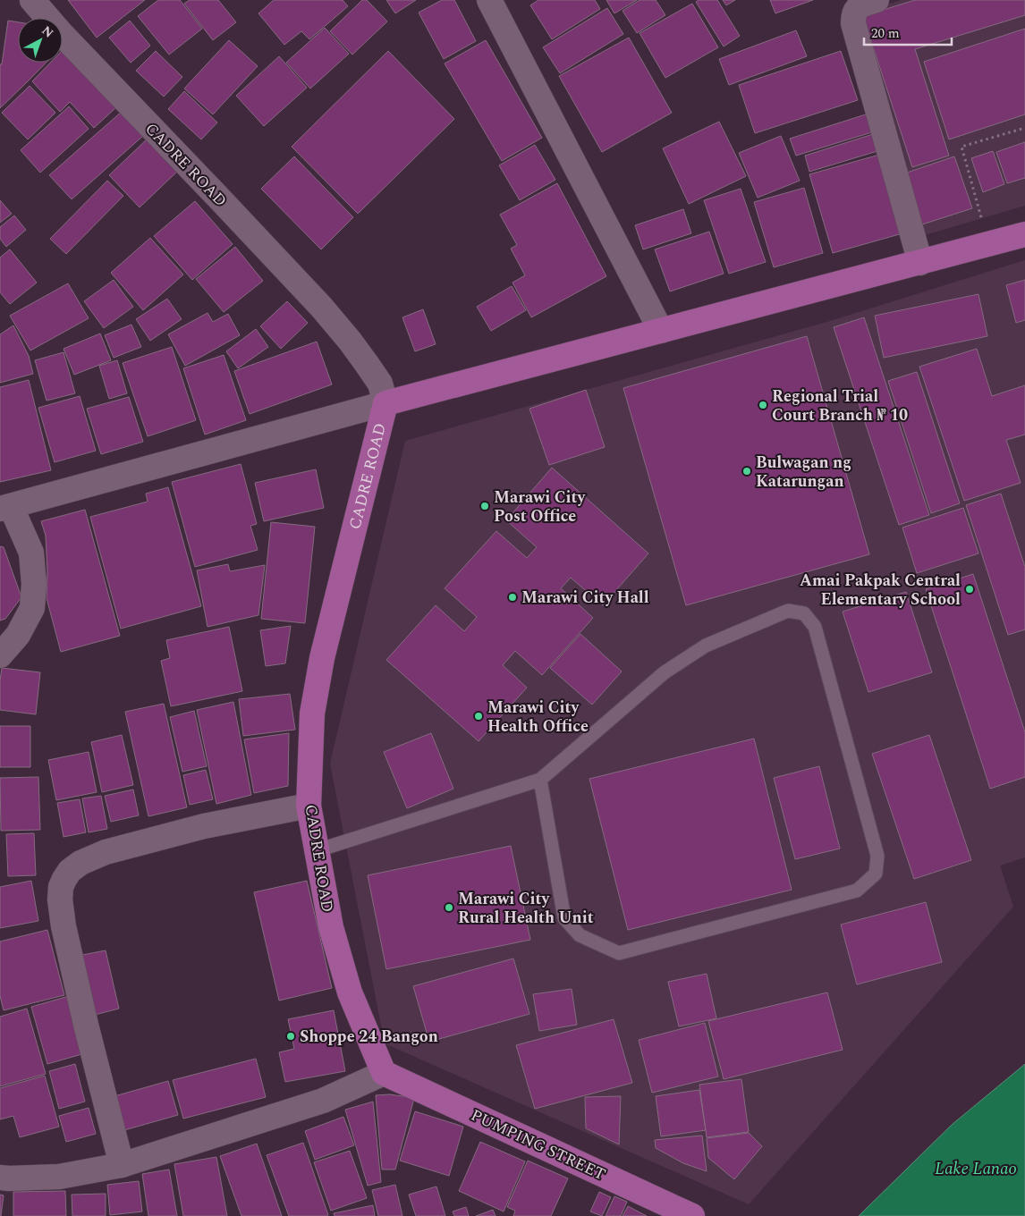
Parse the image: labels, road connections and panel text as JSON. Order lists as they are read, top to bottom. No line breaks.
{"streets":{"main road":["CADRE ROAD","PUMPING STREET"]},"crossings":[["CADRE ROAD","PUMPING STREET"]],"water":["Lake Lanao"],"places":["Regional Trial Court Branch № 10","Bulwagan ng Katarungan","Marawi City Post Office","Amai Pakpak Central Elementary School","Marawi City Hall","Marawi City Health Office","Marawi City Rural Health Unit","Shoppe 24 Bangon"],"scale_bar":"20 m","north":"top right"}
